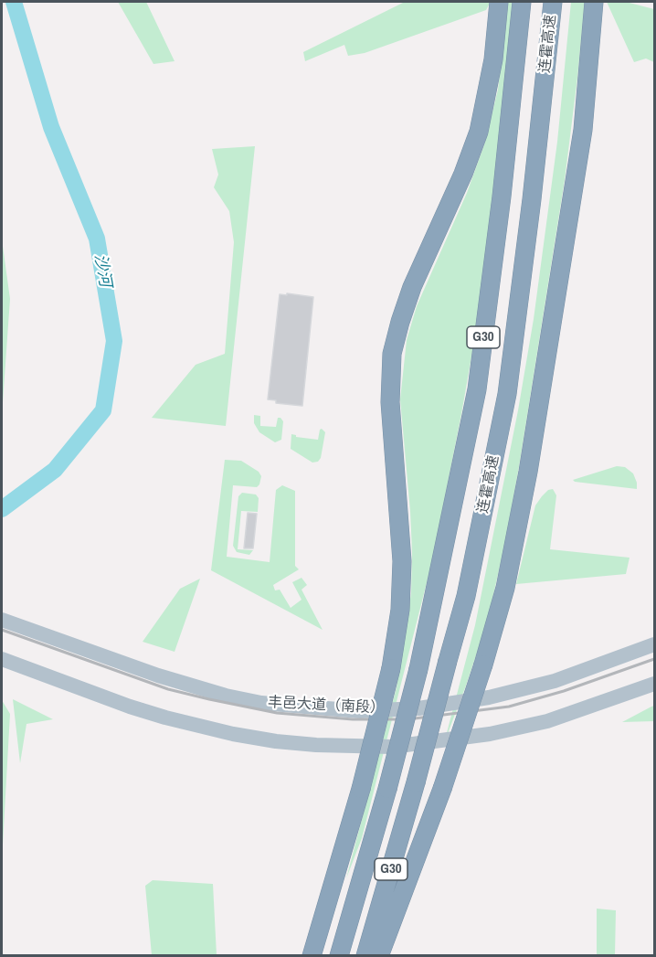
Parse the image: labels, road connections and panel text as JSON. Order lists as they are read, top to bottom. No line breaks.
{"streets":{"highway":["连霍高速","G30"],"main road":["丰邑大道（南段）"]},"water":["沙河"]}
